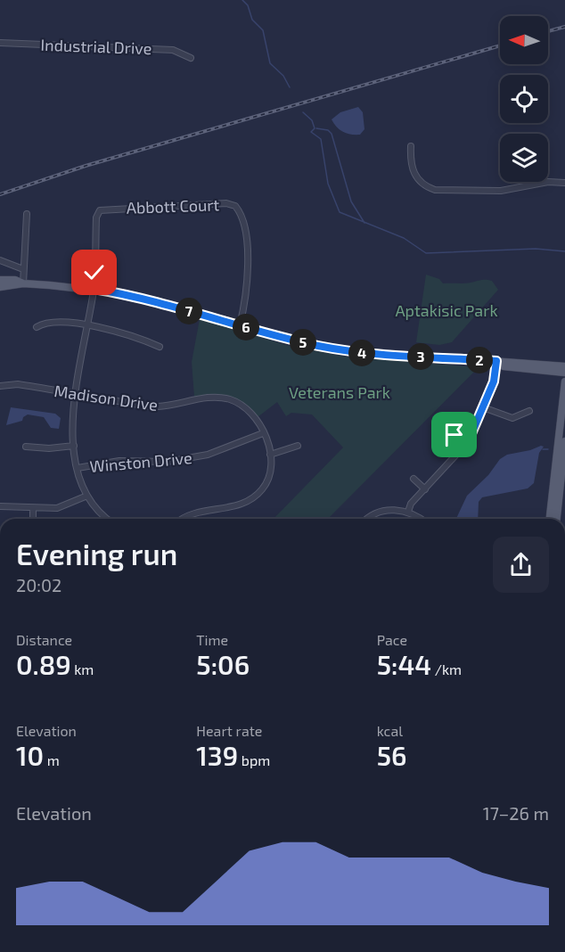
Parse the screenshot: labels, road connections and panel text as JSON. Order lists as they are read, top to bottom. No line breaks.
{"streets":{"street":["Industrial Drive","Abbott Court","Madison Drive","Winston Drive"]},"crossings":[["Madison Drive","Winston Drive"]],"parks":["Aptakisic Park","Veterans Park"],"north":"left","page":{"pins":["7","6","5","4","3","2"],"heading":["Evening run","20:02"],"stats":[["Distance","0.89 km"],["Time","5:06"],["Pace","5:44 /km"],["Elevation","10 m"],["Heart rate","139 bpm"],["kcal","56"]],"chart":["Elevation","17–26 m"]}}
